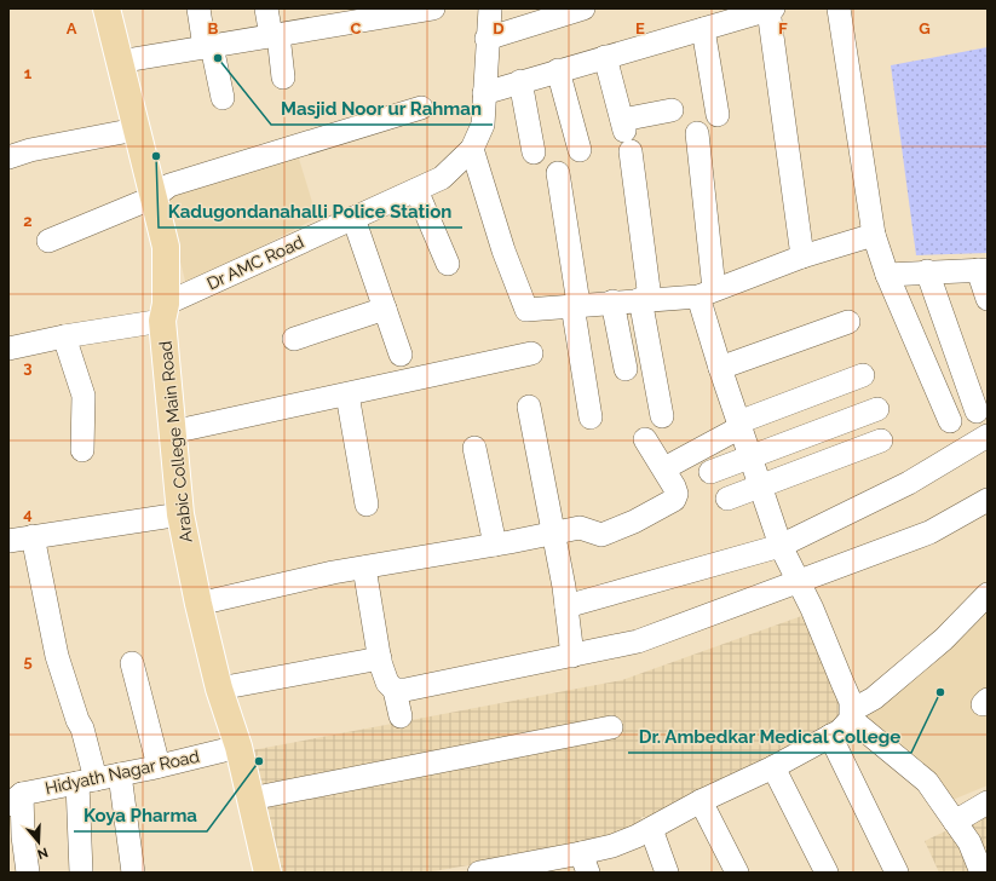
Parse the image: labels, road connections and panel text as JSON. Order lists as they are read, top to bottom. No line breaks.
{"streets":{"main road":["Arabic College Main Road"],"street":["Dr AMC Road","Hidyath Nagar Road"]},"crossings":[["Dr AMC Road","Arabic College Main Road"],["Arabic College Main Road","Hidyath Nagar Road"]],"places":["Masjid Noor ur Rahman","Kadugondanahalli Police Station","Dr. Ambedkar Medical College","Koya Pharma"],"north":"bottom","grid":{"columns":["A","B","C","D","E","F","G"],"rows":["1","2","3","4","5"]}}
